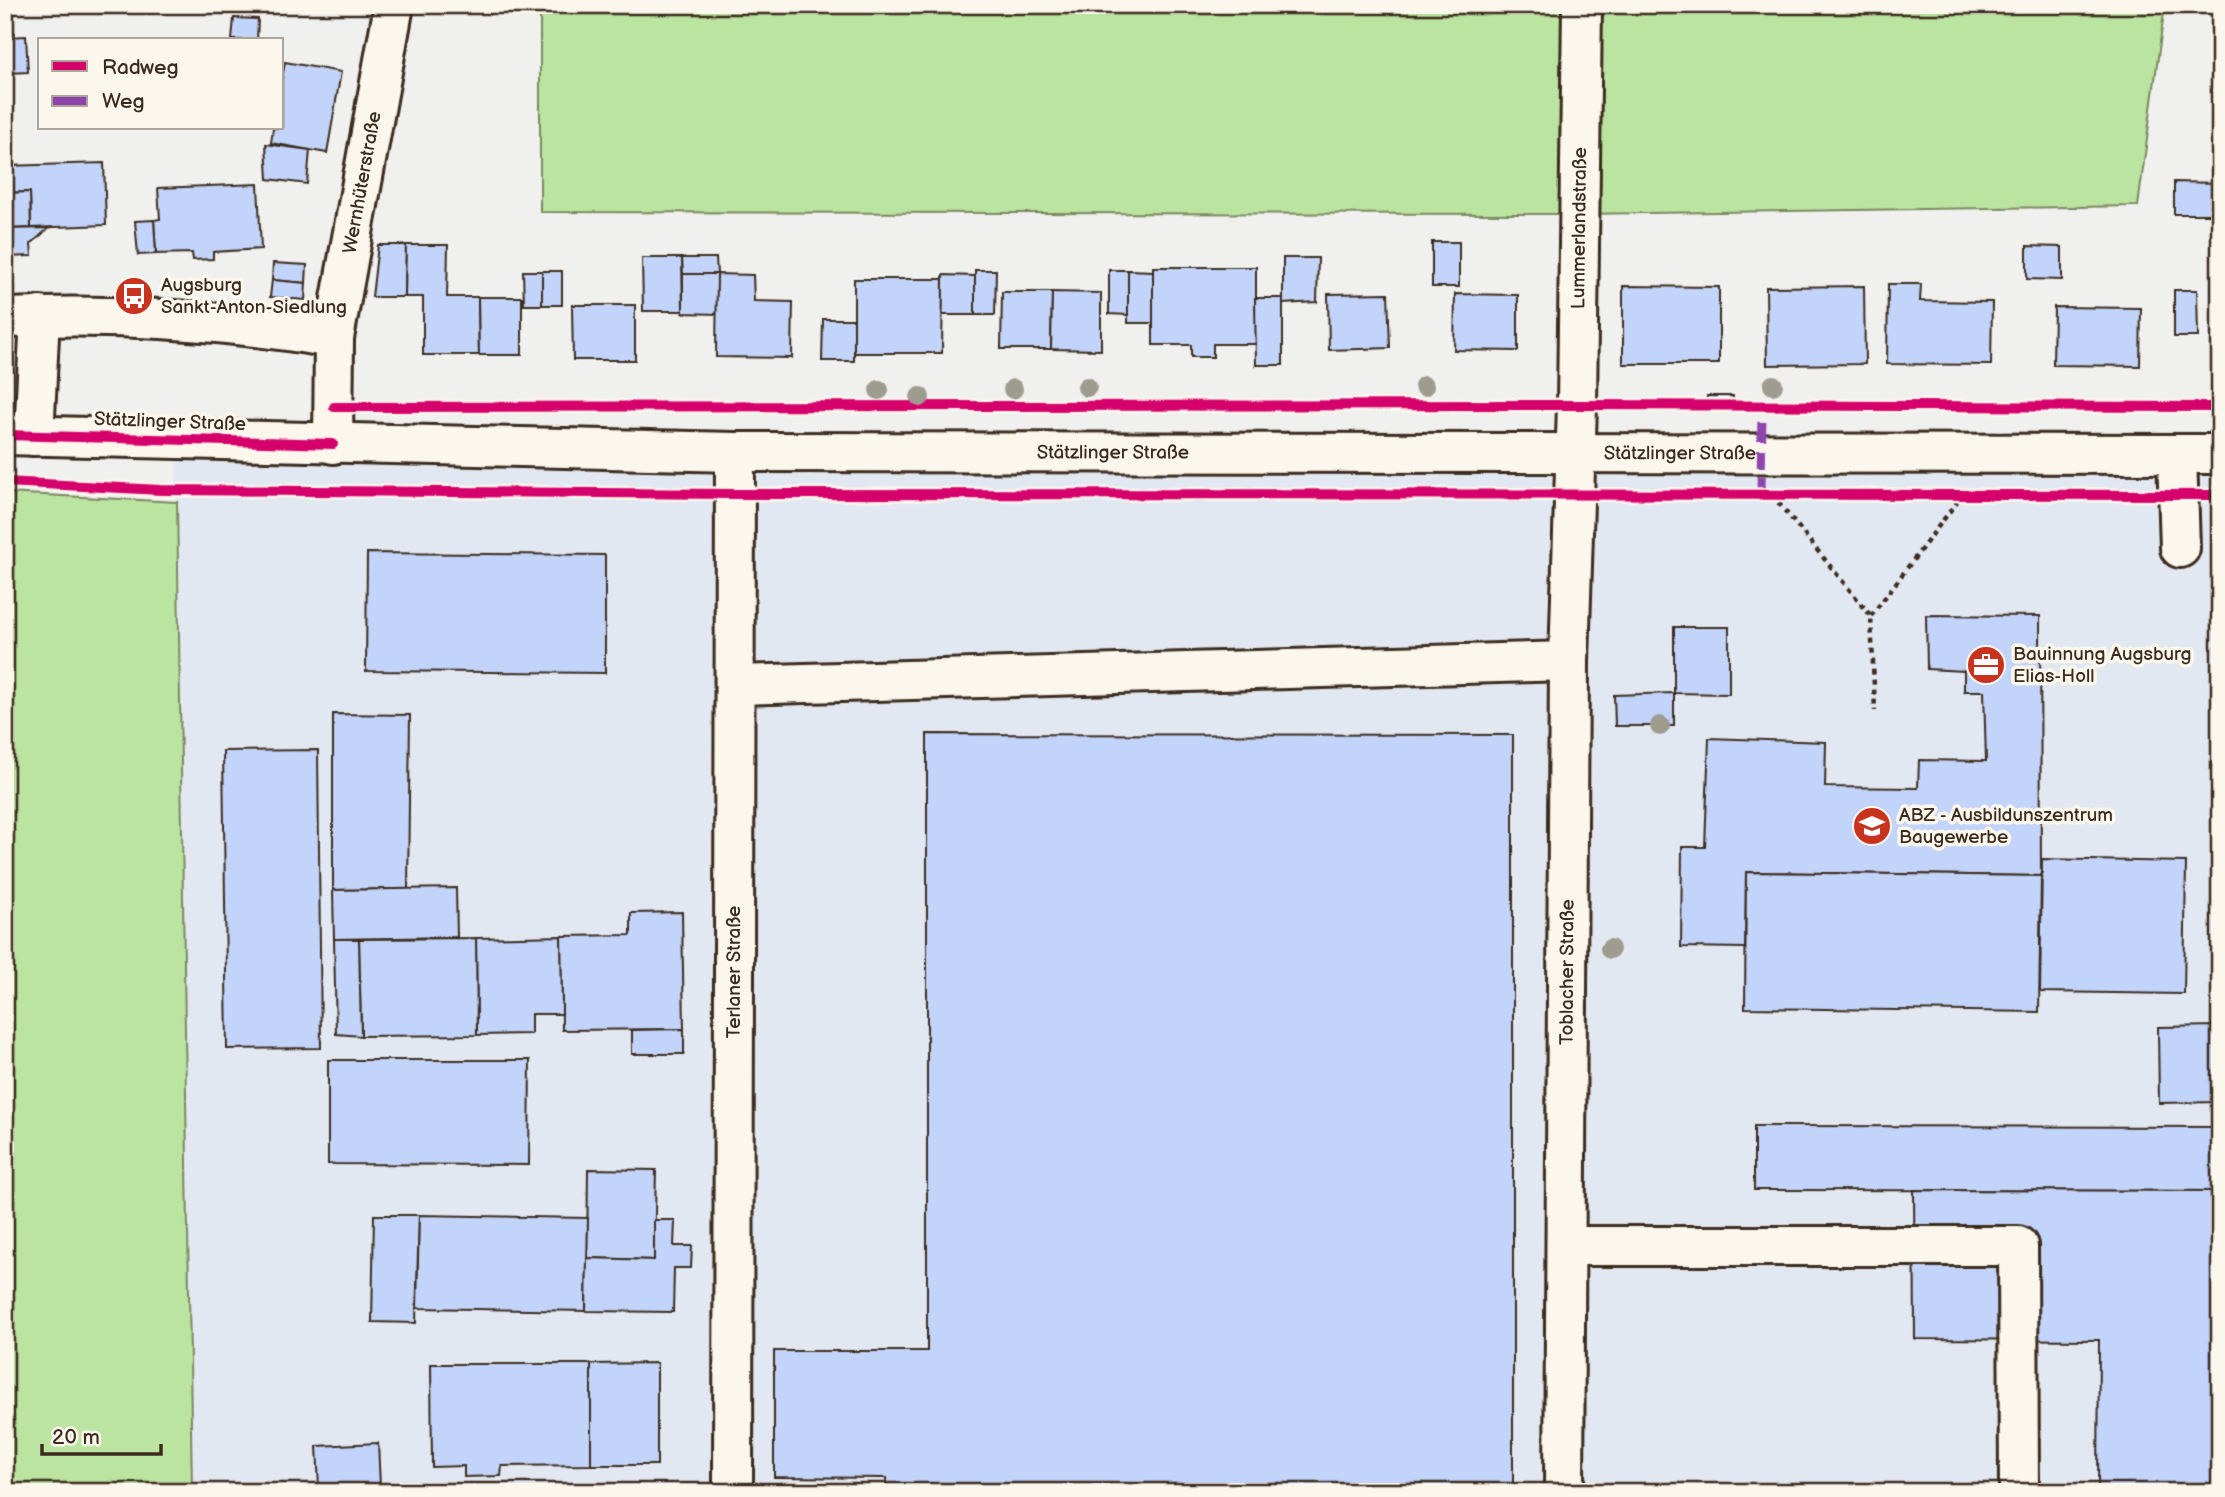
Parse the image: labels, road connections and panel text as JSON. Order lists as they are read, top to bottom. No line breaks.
{"streets":{"street":["Wernhüterstraße","Lummerlandstraße","Stätzlinger Straße","Terlaner Straße","Toblacher Straße"]},"crossings":[["Wernhüterstraße","Stätzlinger Straße"],["Lummerlandstraße","Stätzlinger Straße"],["Lummerlandstraße","Toblacher Straße"],["Stätzlinger Straße","Terlaner Straße"],["Stätzlinger Straße","Toblacher Straße"]],"places":{"bus stop":["Augsburg Sankt-Anton-Siedlung"],"office":["Bauinnung Augsburg Elias-Holl"],"school or university":["ABZ - Ausbildunszentrum Baugewerbe"]},"legend":["Radweg","Weg"],"scale_bar":"20 m"}
